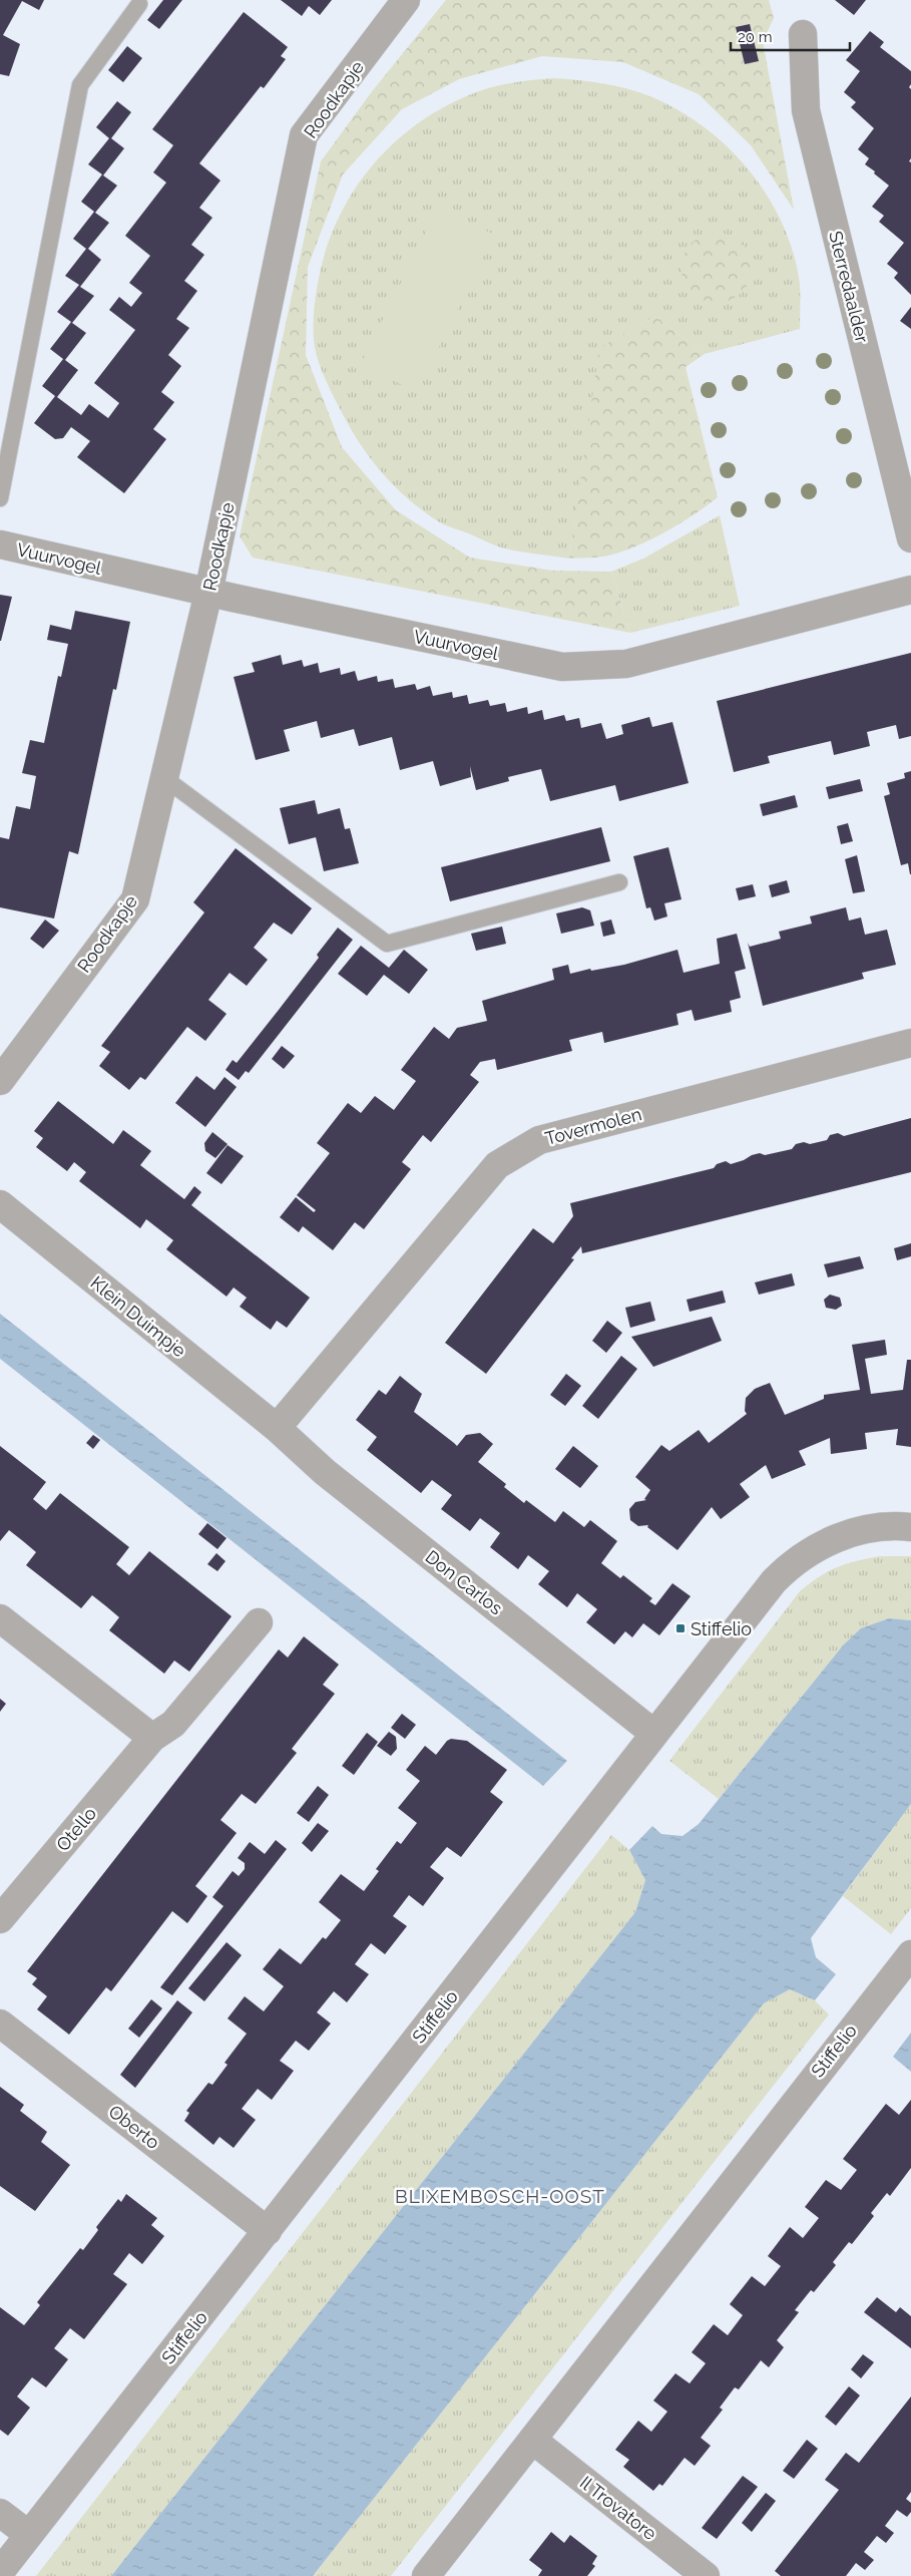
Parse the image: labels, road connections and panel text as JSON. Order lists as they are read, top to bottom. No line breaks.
{"streets":{"street":["Roodkapje","Sterredaalder","Vuurvogel","Tovermolen","Klein Duimpje","Don Carlos","Otello","Stiffelio","Oberto","Il Trovatore"]},"crossings":[["Roodkapje","Vuurvogel"],["Tovermolen","Klein Duimpje"],["Tovermolen","Don Carlos"],["Klein Duimpje","Don Carlos"],["Don Carlos","Stiffelio"],["Stiffelio","Oberto"],["Stiffelio","Il Trovatore"]],"districts":["BLIXEMBOSCH-OOST"],"places":{"transit":["Stiffelio"]},"scale_bar":"20 m"}
